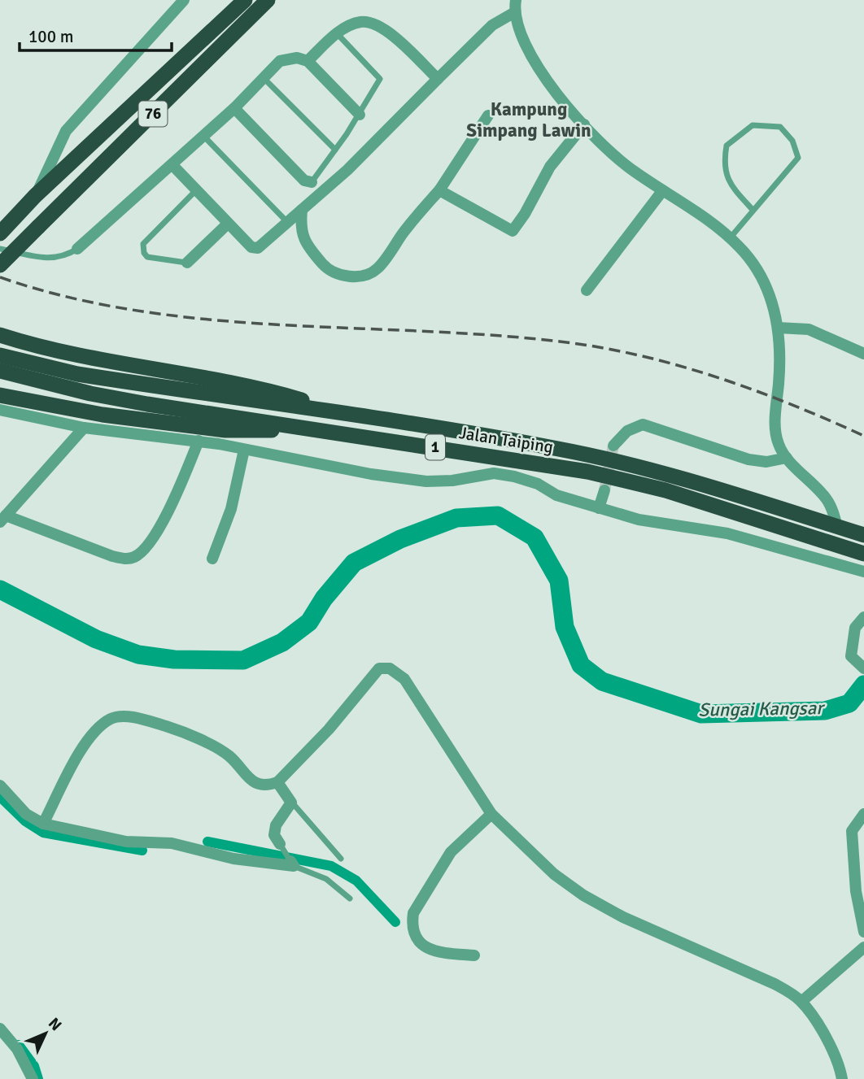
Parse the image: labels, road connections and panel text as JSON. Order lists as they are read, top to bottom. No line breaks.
{"streets":{"highway":["76","Jalan Taiping","1"]},"districts":["Kampung Simpang Lawin"],"water":["Sungai Kangsar"],"scale_bar":"100 m","north":"top right"}
